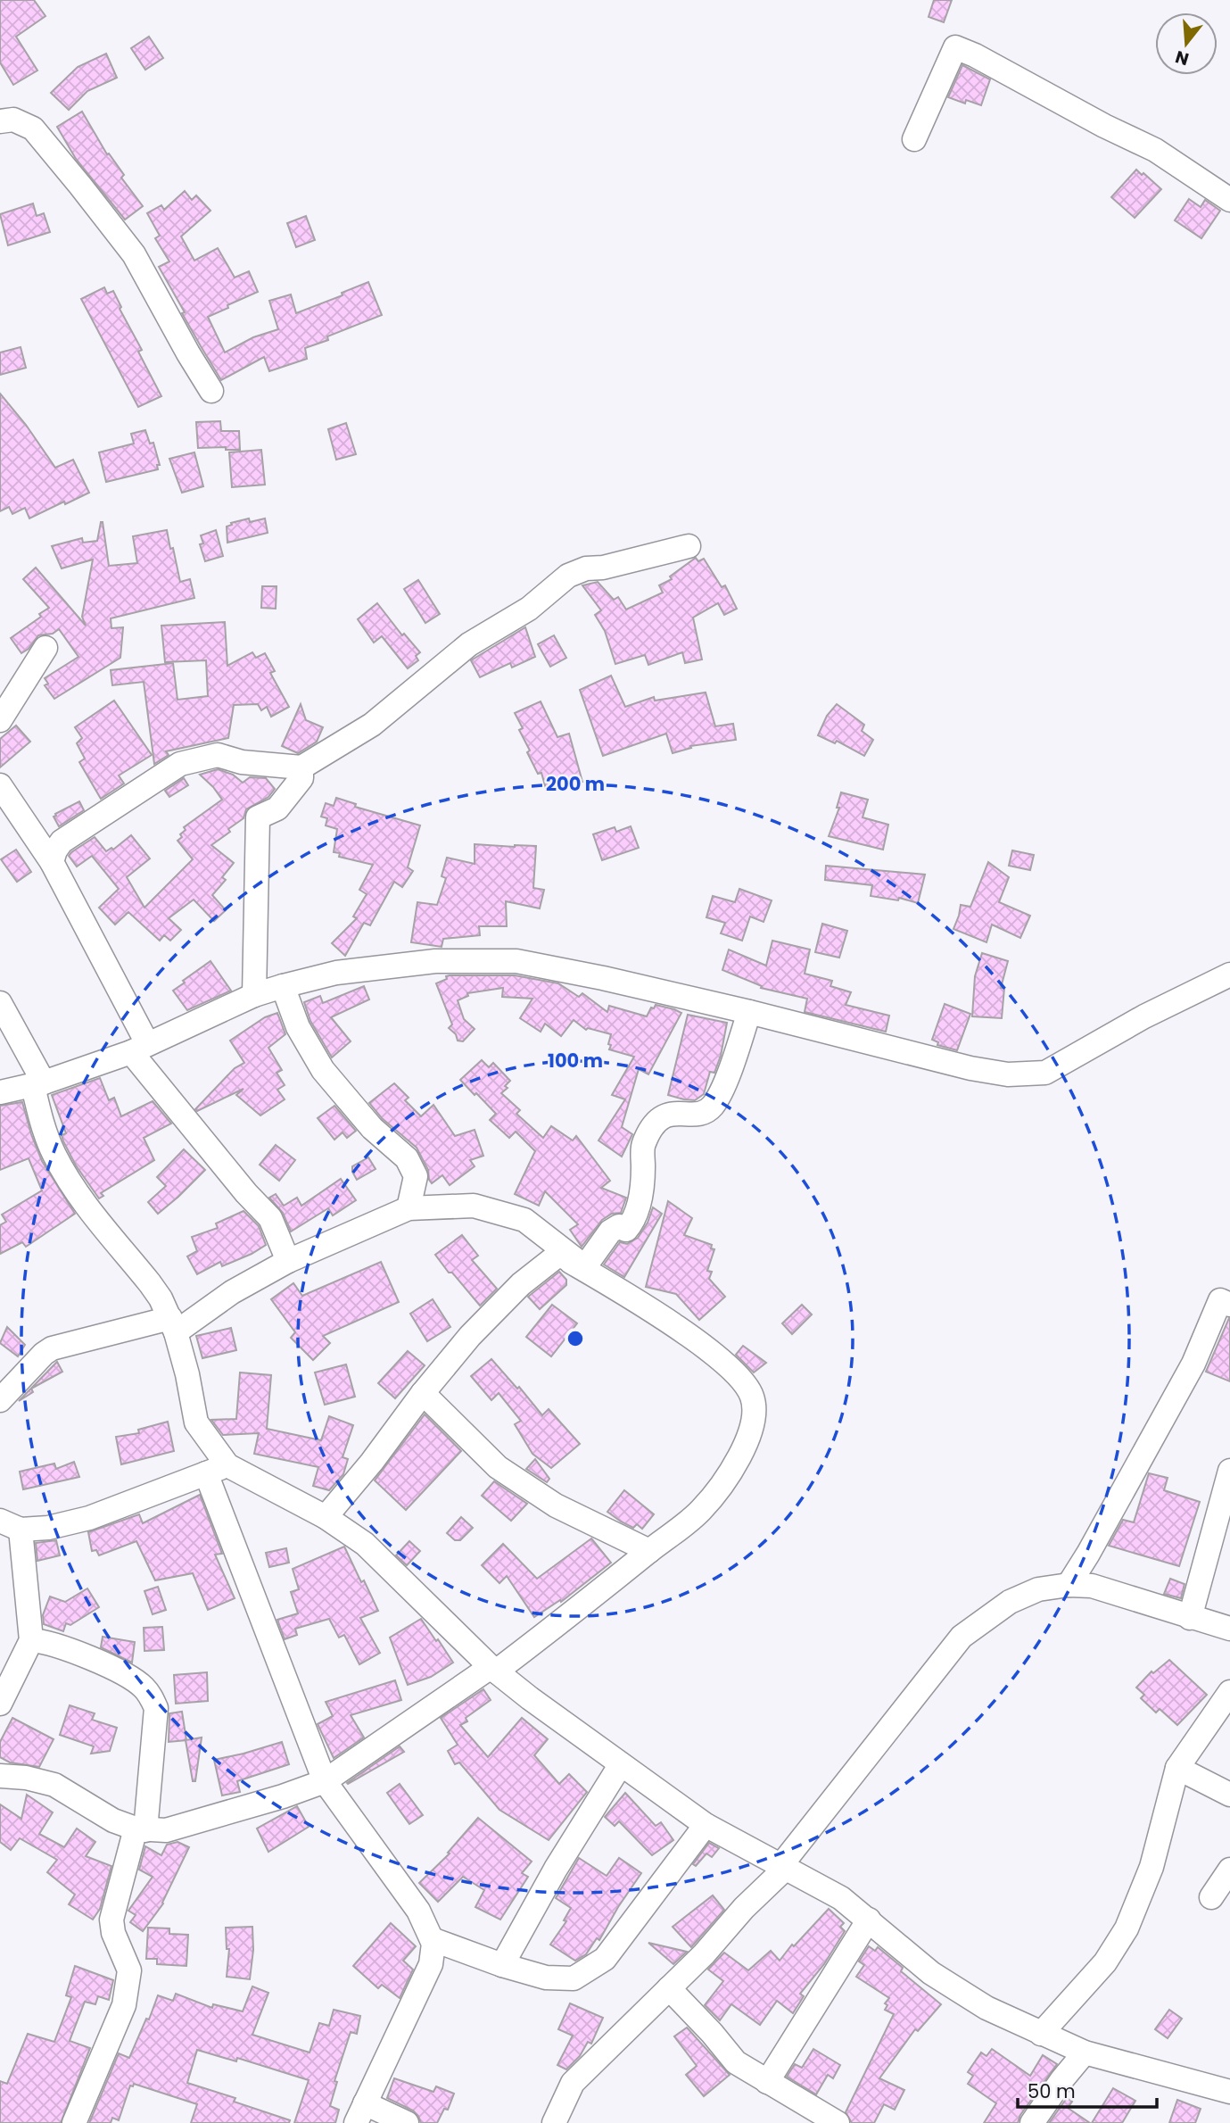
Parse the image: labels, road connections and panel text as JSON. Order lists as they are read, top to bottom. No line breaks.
{"scale_bar":"50 m","north":"bottom","rings":["200 m","100 m"]}
